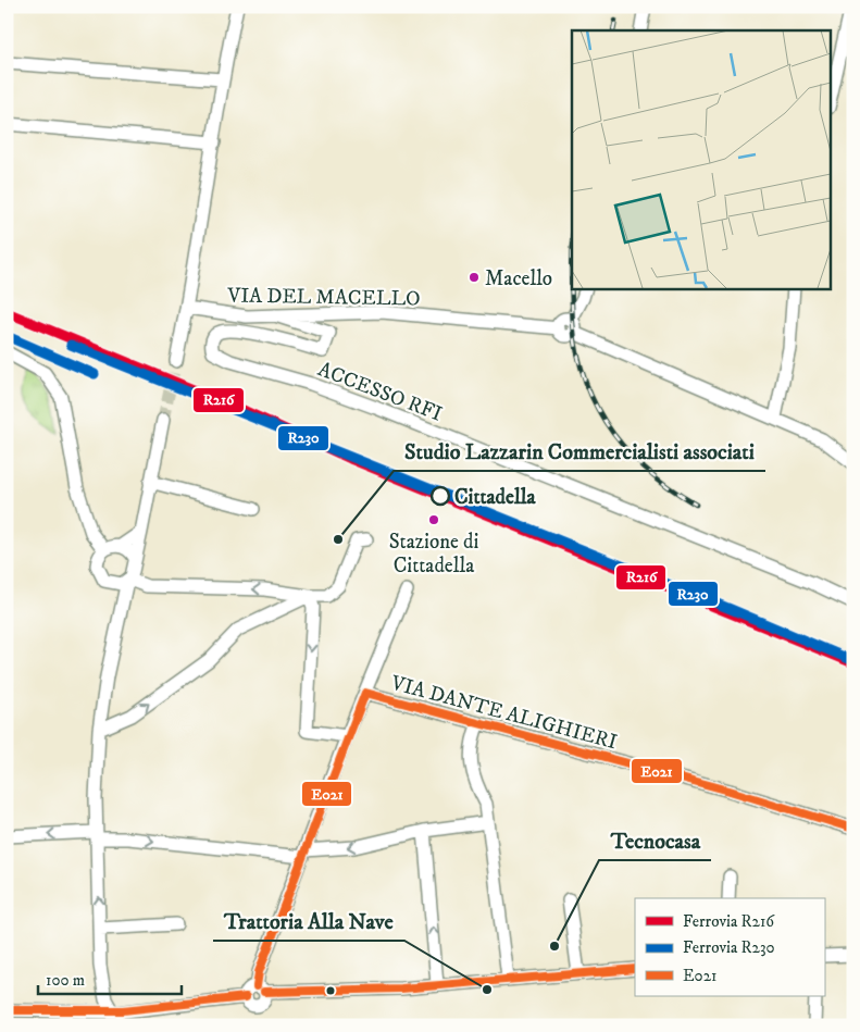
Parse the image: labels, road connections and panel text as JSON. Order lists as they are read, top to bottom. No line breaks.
{"streets":{"street":["VIA DEL MACELLO","ACCESSO RFI","VIA DANTE ALIGHIERI"]},"crossings":[["VIA DEL MACELLO","ACCESSO RFI"]],"places":["Macello","Cittadella","Stazione di Cittadella","Studio Lazzarin Commercialisti associati","Tecnocasa","Trattoria Alla Nave"],"lines":["rail line R216","rail line R230","transit line E021"],"legend":["Ferrovia R216","Ferrovia R230","E021"],"scale_bar":"100 m"}
